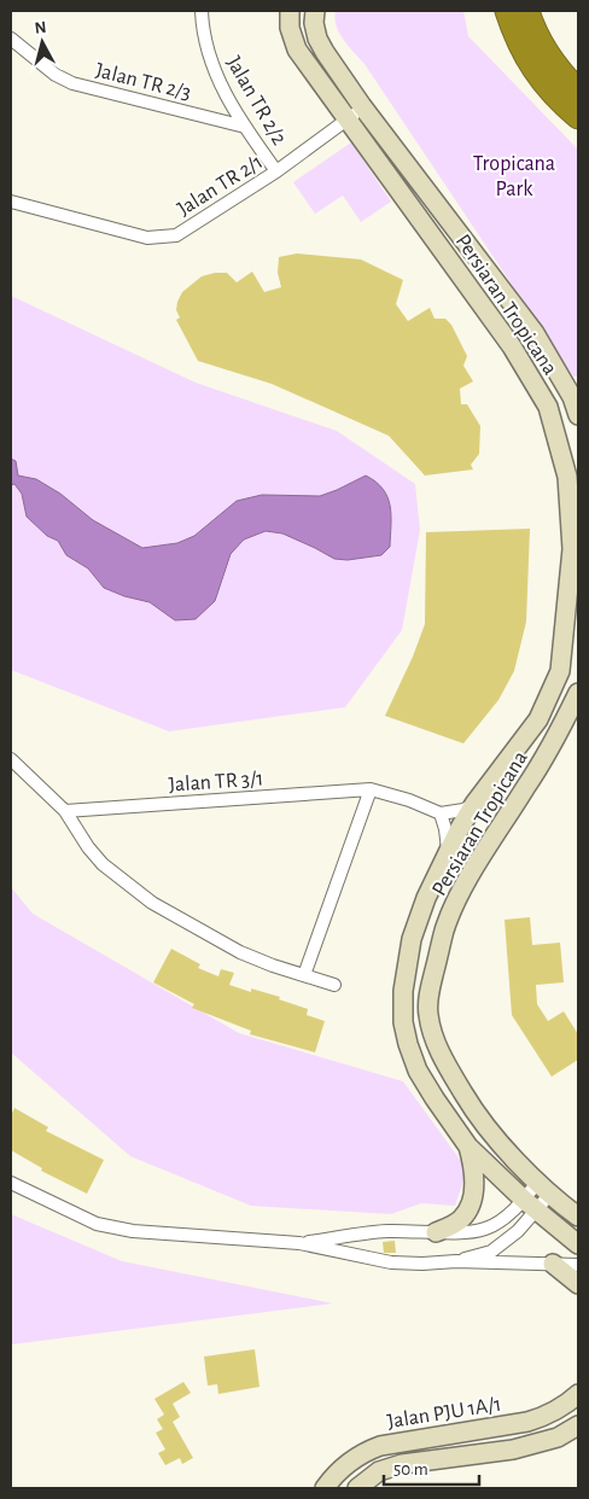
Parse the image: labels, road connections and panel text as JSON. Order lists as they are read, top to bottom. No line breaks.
{"streets":{"main road":["Persiaran Tropicana","Jalan PJU 1A/1"],"street":["Jalan TR 2/3","Jalan TR 2/2","Jalan TR 2/1","Jalan TR 3/1"]},"crossings":[["Jalan TR 2/3","Jalan TR 2/2"],["Jalan TR 2/2","Jalan TR 2/1"],["Jalan TR 2/1","Persiaran Tropicana"]],"parks":["Tropicana Park"],"scale_bar":"50 m","north":"top"}
